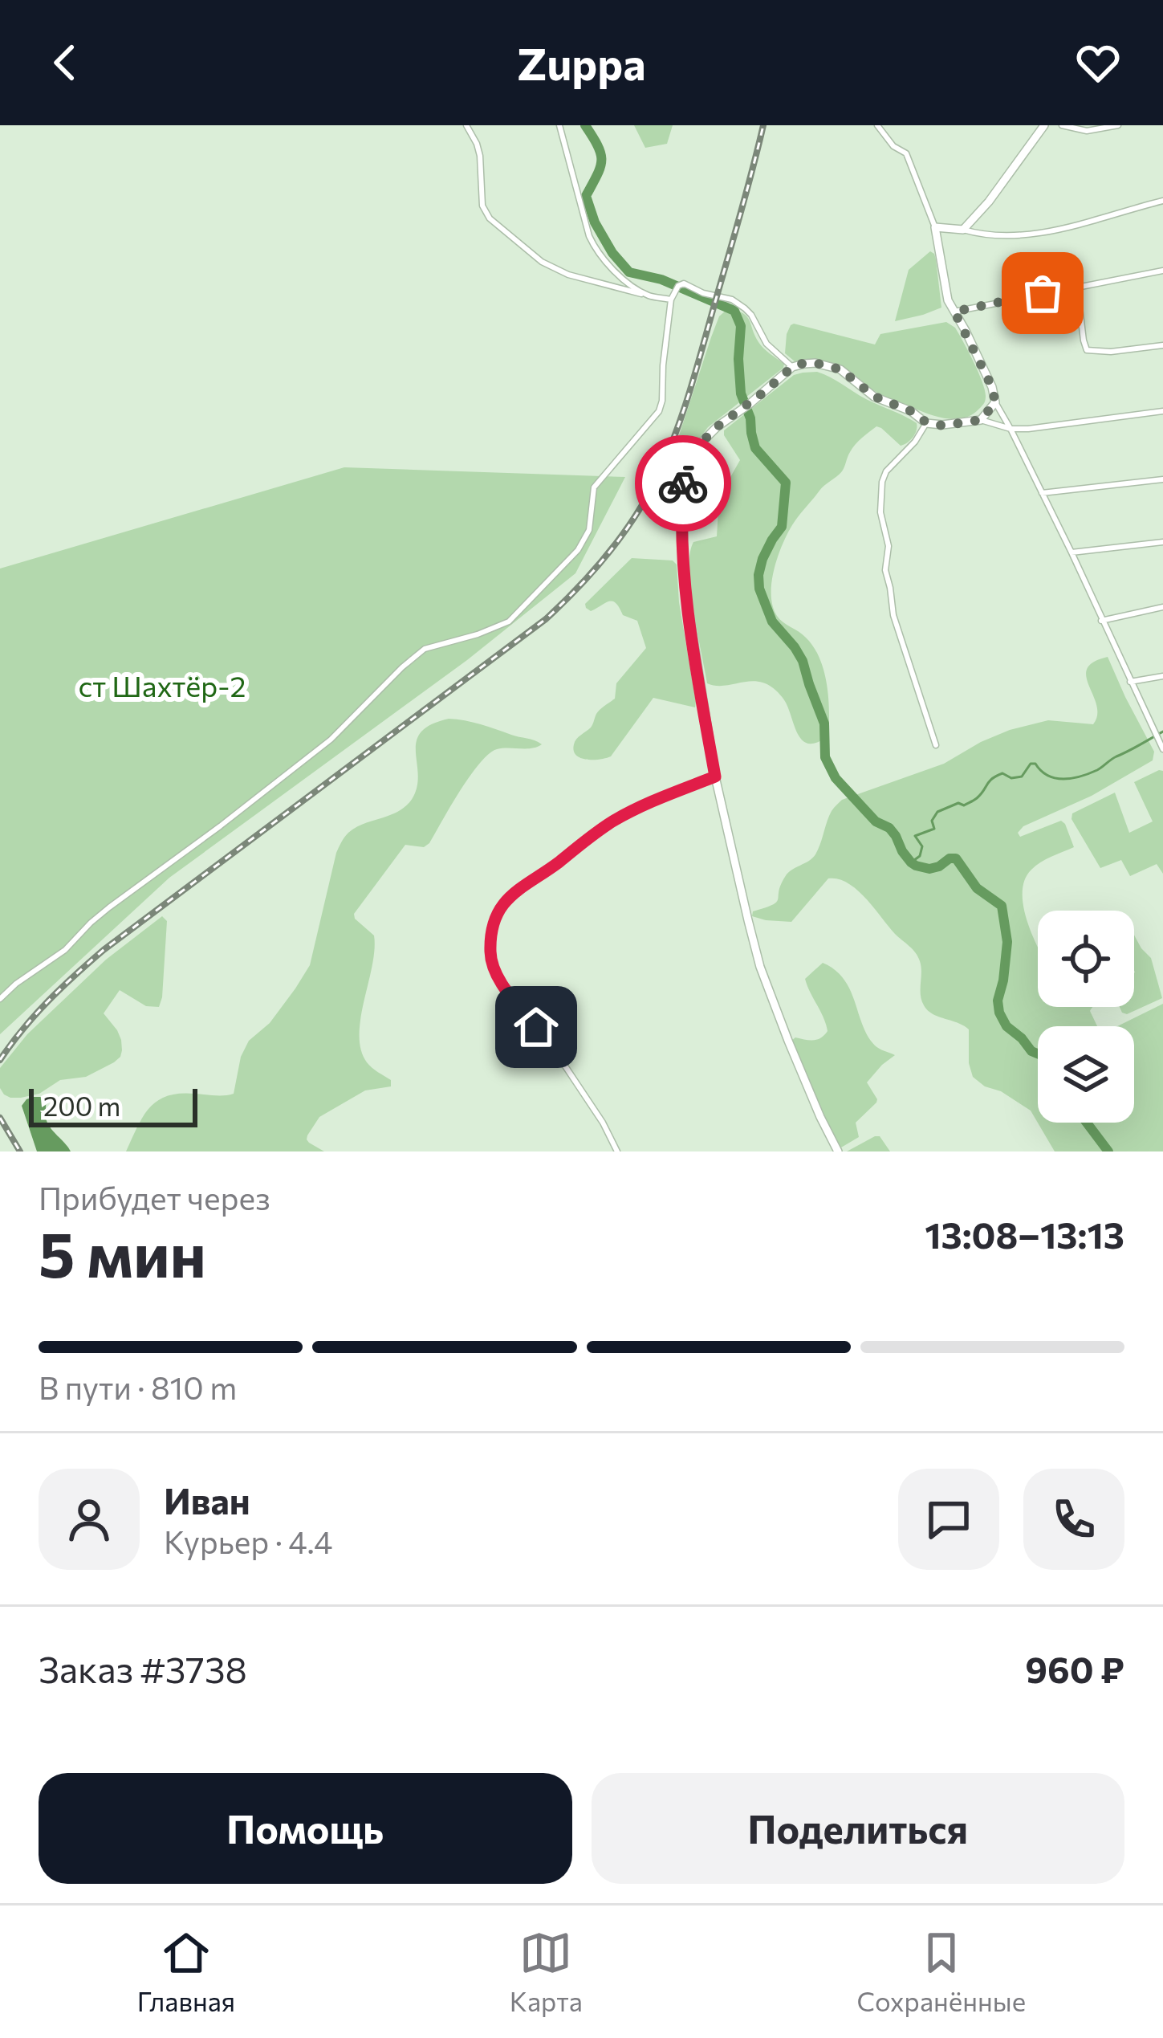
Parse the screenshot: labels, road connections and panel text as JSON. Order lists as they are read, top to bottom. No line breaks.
{"parks":["ст Шахтёр-2"],"scale_bar":"200 m","page":{"header":"Zuppa","scale":"200 m","heading":["5 мин","Прибудет через","13:08–13:13"],"panel":["Иван","Курьер · 4.4","Заказ #3738","960 ₽"],"bar":"В пути · 810 m","buttons":["Помощь","Поделиться"],"tabs":["Главная","Карта","Сохранённые"]}}
